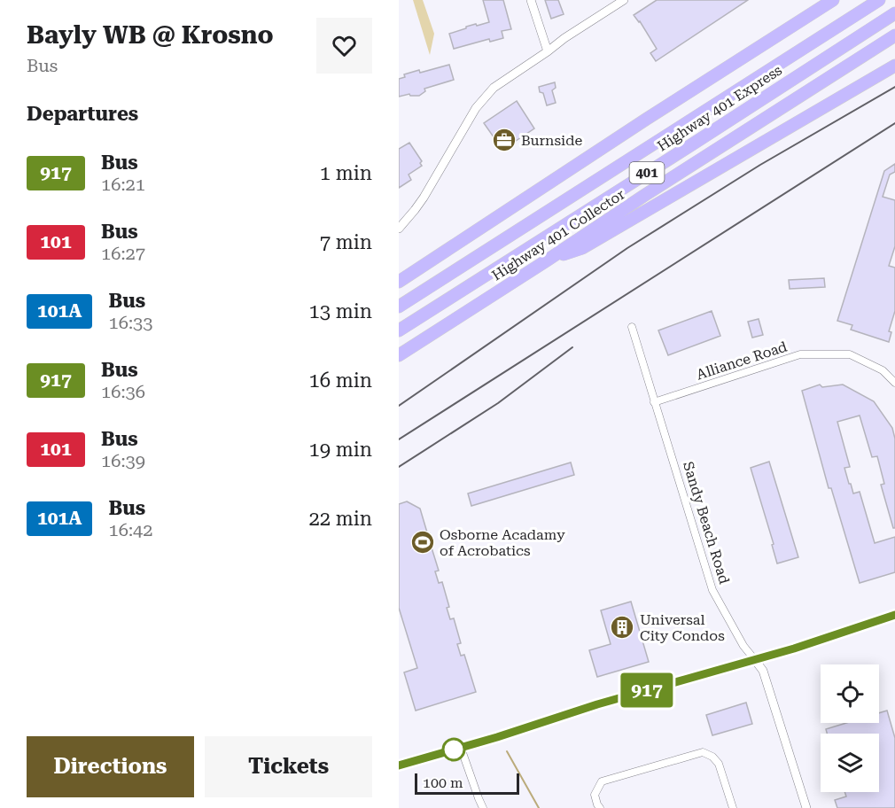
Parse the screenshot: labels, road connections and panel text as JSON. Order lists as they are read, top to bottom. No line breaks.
{"streets":{"highway":["Highway 401 Express","401","Highway 401 Collector"],"street":["Alliance Road","Sandy Beach Road"]},"crossings":[["Alliance Road","Sandy Beach Road"]],"places":{"office":["Burnside"],"sports":["Osborne Acadamy of Acrobatics"],"building":["Universal City Condos"]},"lines":["bus line 917"],"scale_bar":"100 m","page":{"heading":[["Bayly WB @ Krosno","Bus"],"Departures"],"on_map":"917","list":[{"mark":"917","name":"Bus","note":"16:21","value":"1 min"},{"mark":"101","name":"Bus","note":"16:27","value":"7 min"},{"mark":"101A","name":"Bus","note":"16:33","value":"13 min"},{"mark":"917","name":"Bus","note":"16:36","value":"16 min"},{"mark":"101","name":"Bus","note":"16:39","value":"19 min"},{"mark":"101A","name":"Bus","note":"16:42","value":"22 min"}],"buttons":["Directions","Tickets"],"scale":"100 m"}}
